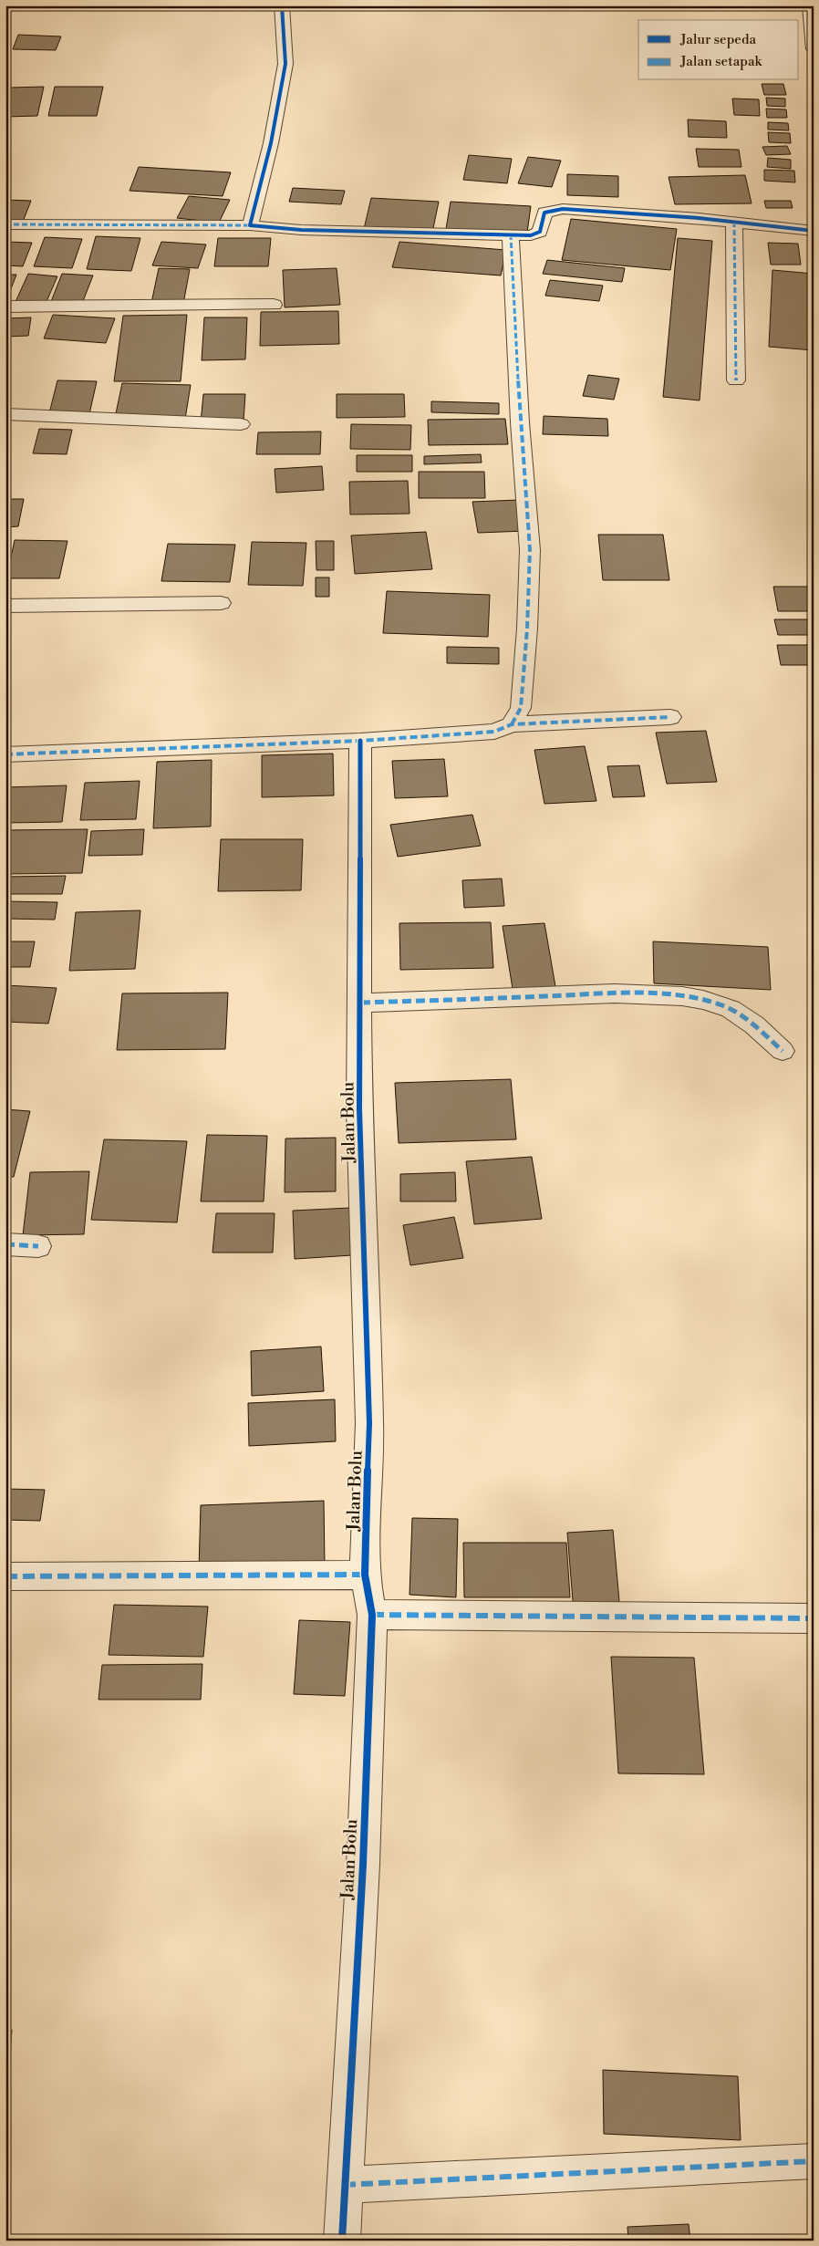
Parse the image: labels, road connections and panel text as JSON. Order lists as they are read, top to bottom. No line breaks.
{"streets":{"street":["Jalan Bolu"]},"legend":["Jalur sepeda","Jalan setapak"]}
